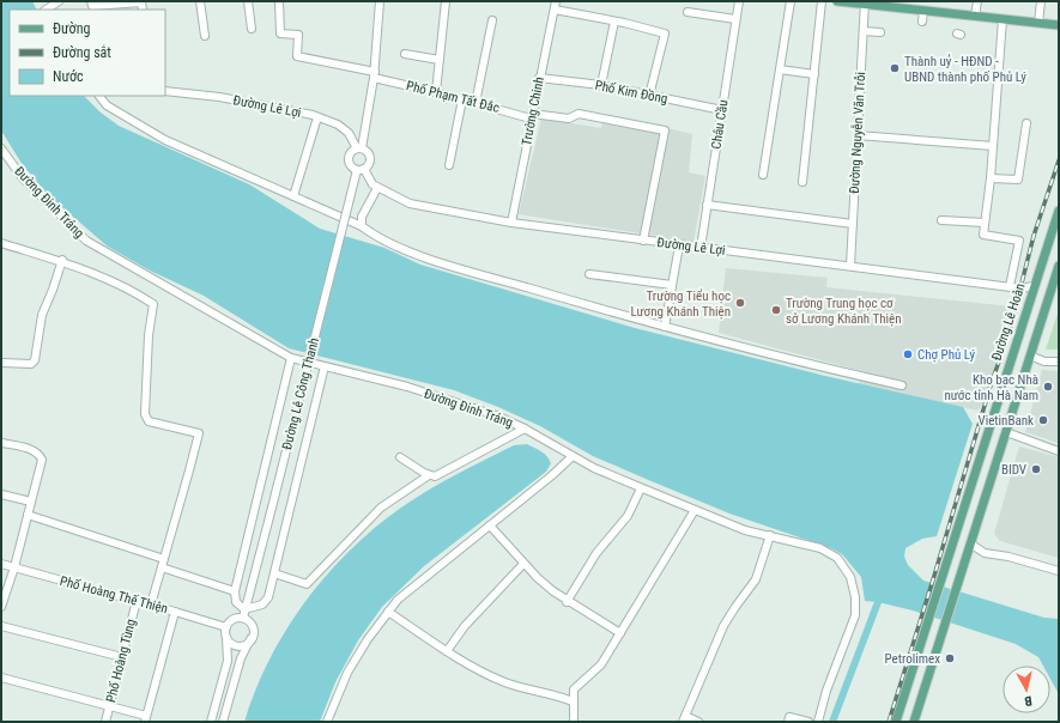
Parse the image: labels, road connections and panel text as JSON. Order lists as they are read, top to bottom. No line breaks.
{"streets":{"main road":["Đường Lê Hoàn"],"street":["Phố Kim Đồng","Phố Phạm Tất Đắc","Đường Lê Lợi","Trường Chinh","Châu Cầu","Đường Nguyễn Văn Trỗi","Đường Đinh Tráng","Đường Lê Công Thanh","Phố Hoàng Thế Thiện","Phố Hoàng Tùng"]},"crossings":[["Phố Kim Đồng","Trường Chinh"],["Phố Kim Đồng","Châu Cầu"],["Phố Phạm Tất Đắc","Đường Lê Lợi"],["Phố Phạm Tất Đắc","Trường Chinh"],["Đường Lê Lợi","Trường Chinh"],["Đường Lê Lợi","Châu Cầu"],["Đường Lê Lợi","Đường Nguyễn Văn Trỗi"],["Đường Lê Lợi","Đường Lê Hoàn"],["Đường Lê Lợi","Đường Lê Công Thanh"],["Đường Lê Công Thanh","Phố Hoàng Thế Thiện"],["Phố Hoàng Thế Thiện","Phố Hoàng Tùng"]],"places":["Thành uỷ - HĐND - UBND thành phố Phủ Lý","Trường Tiểu học Lương Khánh Thiện","Trường Trung học cơ sở Lương Khánh Thiện","Chợ Phủ Lý","Kho bạc Nhà nước tỉnh Hà Nam","VietinBank","BIDV","Petrolimex"],"legend":["Đường","Đường sắt","Nước"],"north":"bottom"}
